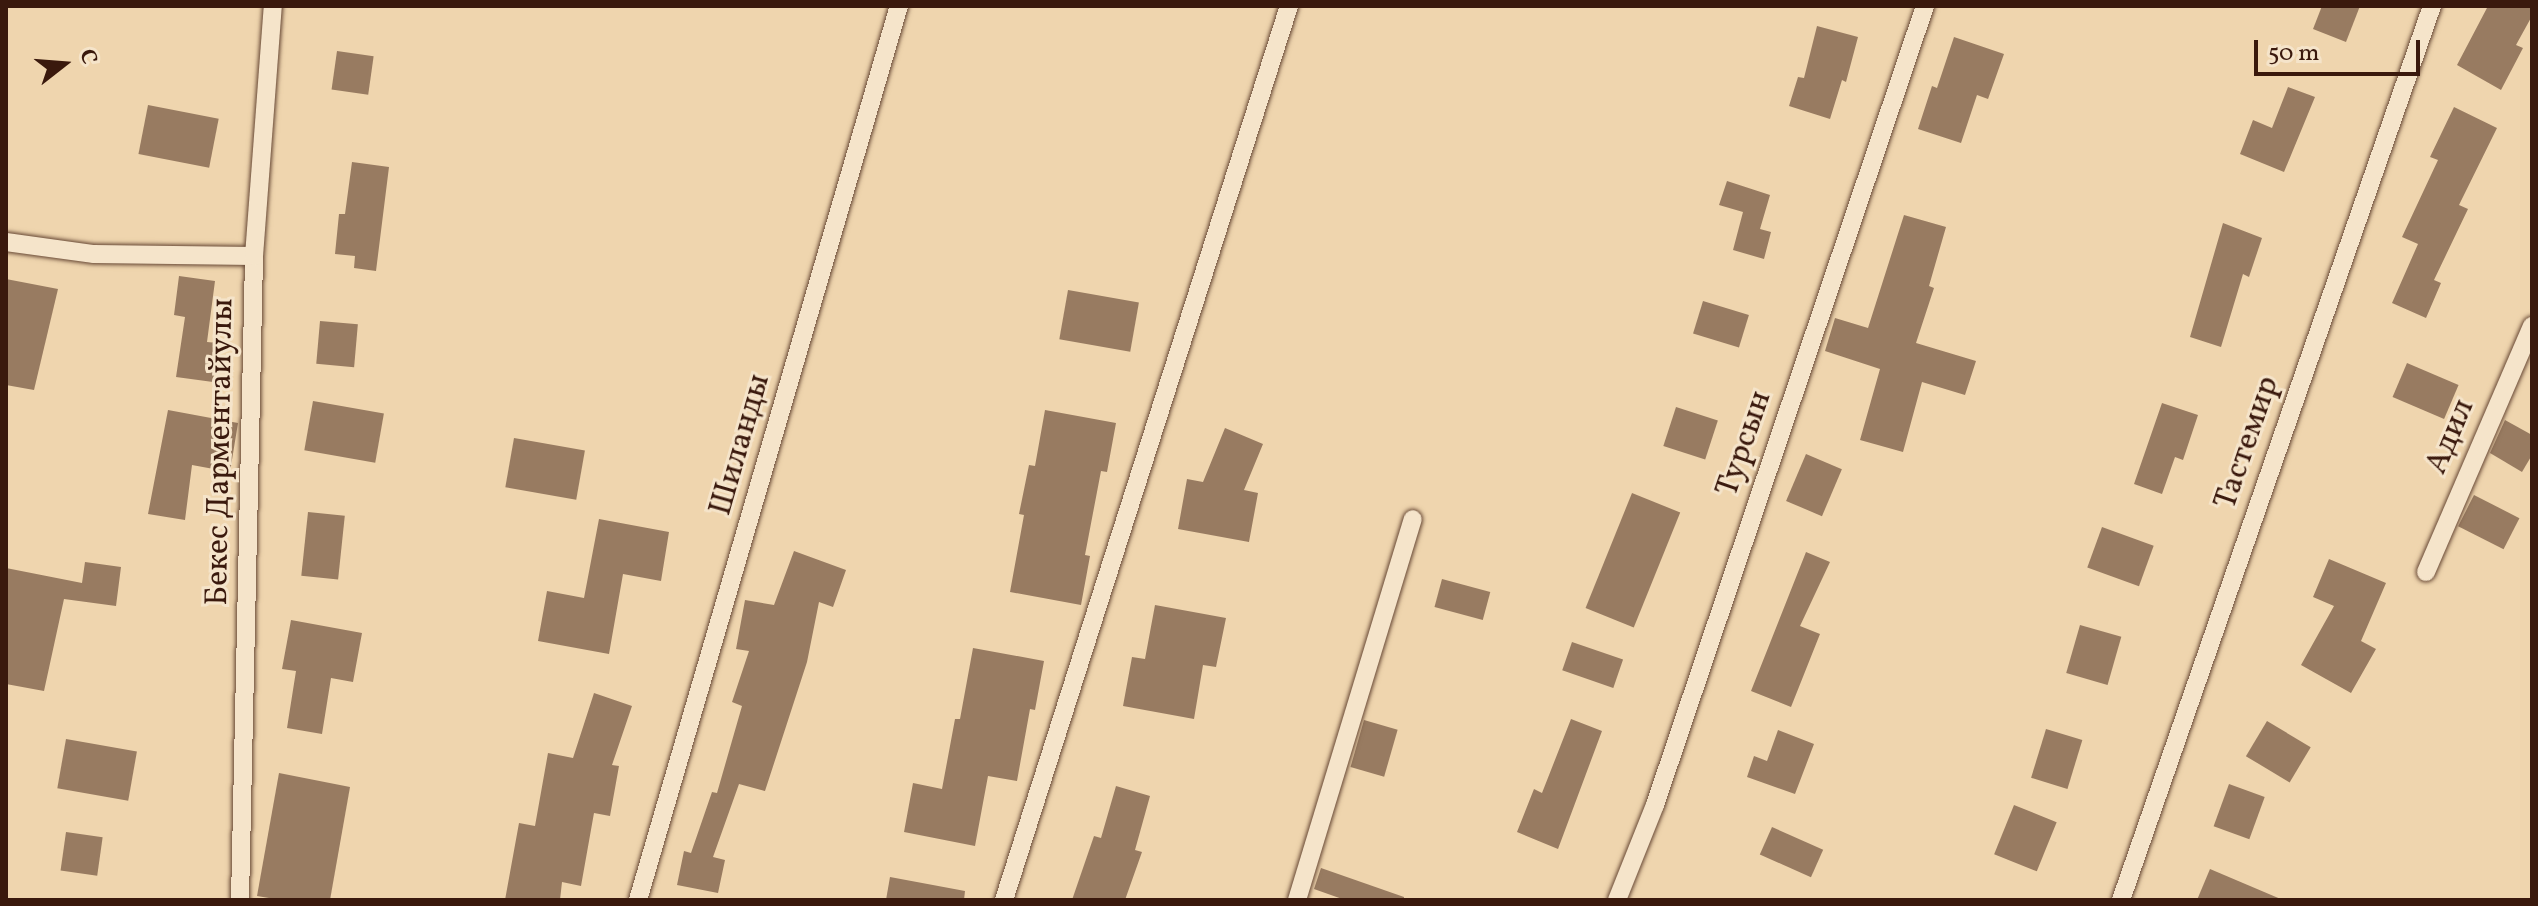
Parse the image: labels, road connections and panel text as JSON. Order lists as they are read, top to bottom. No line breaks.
{"streets":{"street":["Адил","Тастемир","Турсын","Шиланды","Бекес Дарментайулы"]},"scale_bar":"50 m","north":"right"}
